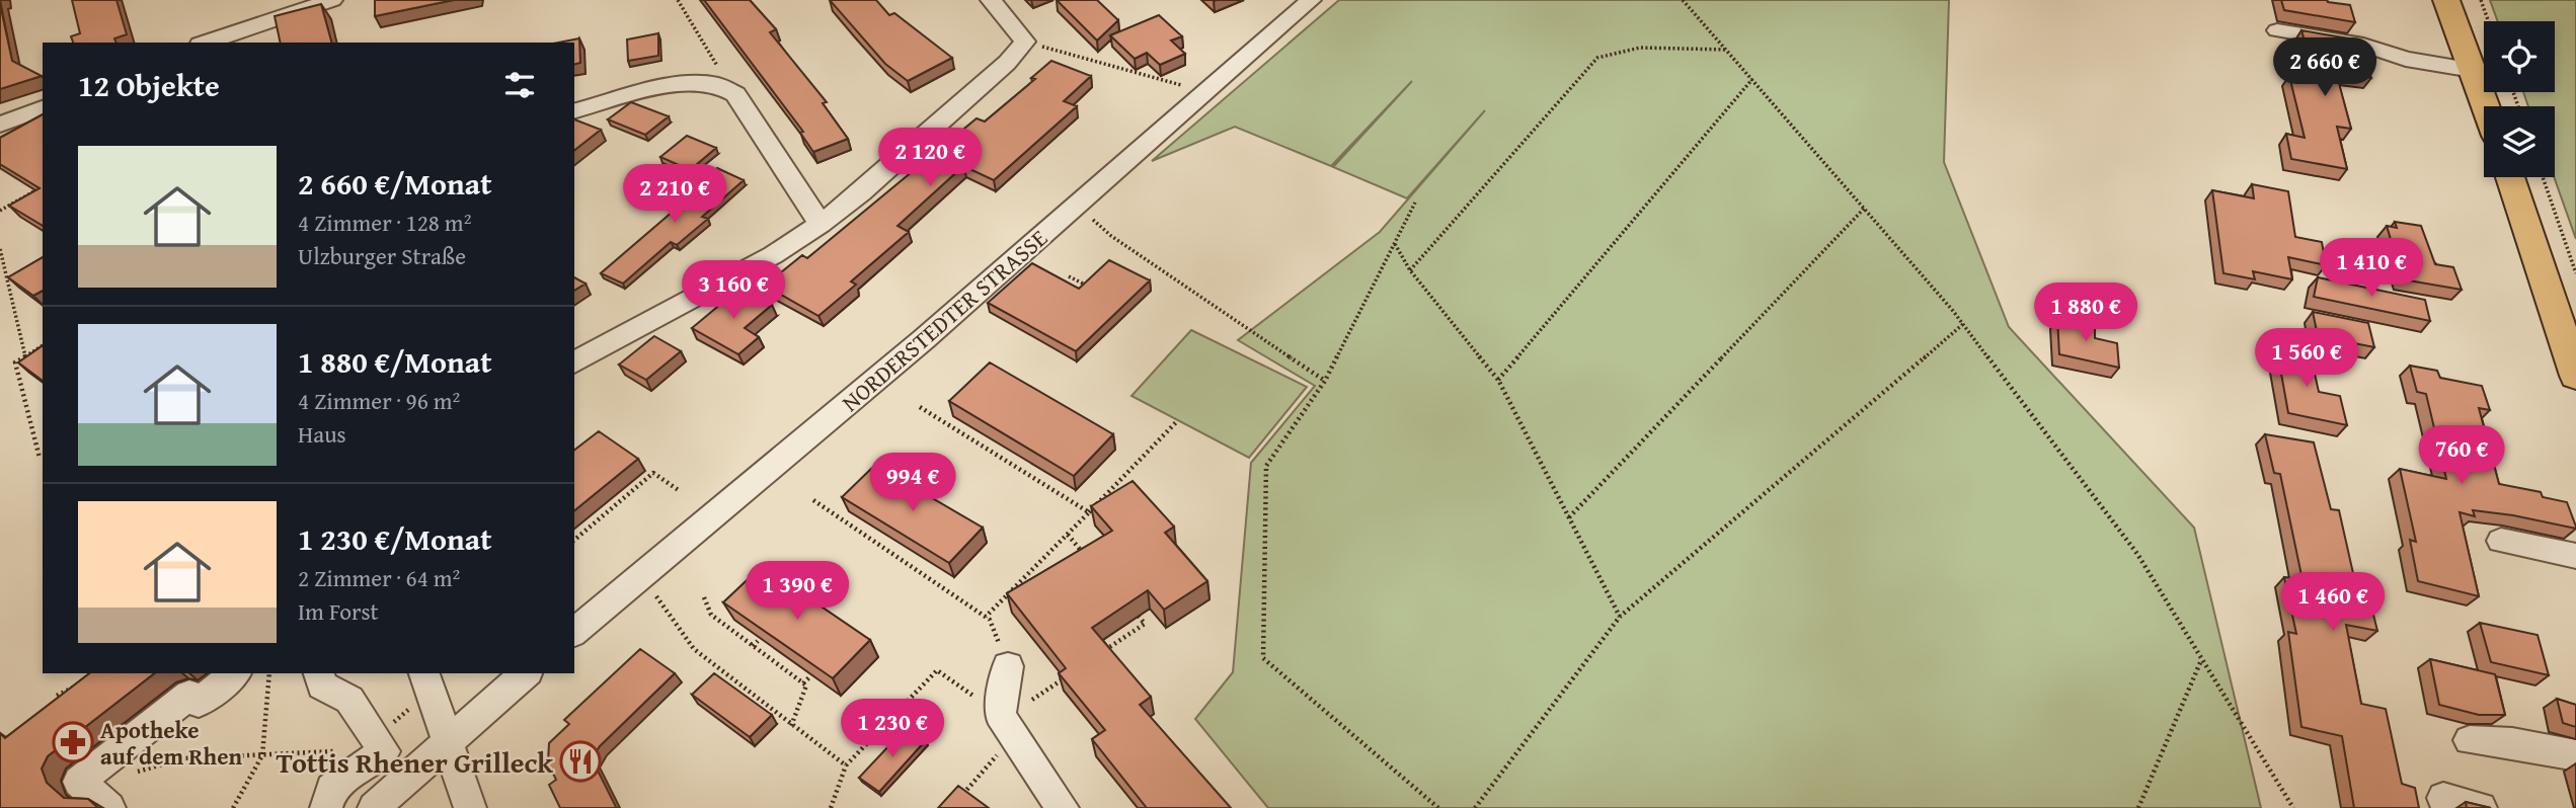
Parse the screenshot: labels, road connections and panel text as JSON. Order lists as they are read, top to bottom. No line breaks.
{"streets":{"street":["NORDERSTEDTER STRASSE"]},"places":{"pharmacy":["Apotheke auf dem Rhen"],"restaurant":["Tottis Rhener Grilleck"]},"page":{"price":["2 660 €","2 120 €","2 210 €","1 410 €","3 160 €","1 880 €","1 560 €","760 €","994 €","1 390 €","1 460 €","1 230 €"],"heading":"12 Objekte","list":[{"name":"2 660 €/Monat","note":"4 Zimmer · 128 m² · Ulzburger Straße"},{"name":"1 880 €/Monat","note":"4 Zimmer · 96 m² · Haus"},{"name":"1 230 €/Monat","note":"2 Zimmer · 64 m² · Im Forst"}]}}
